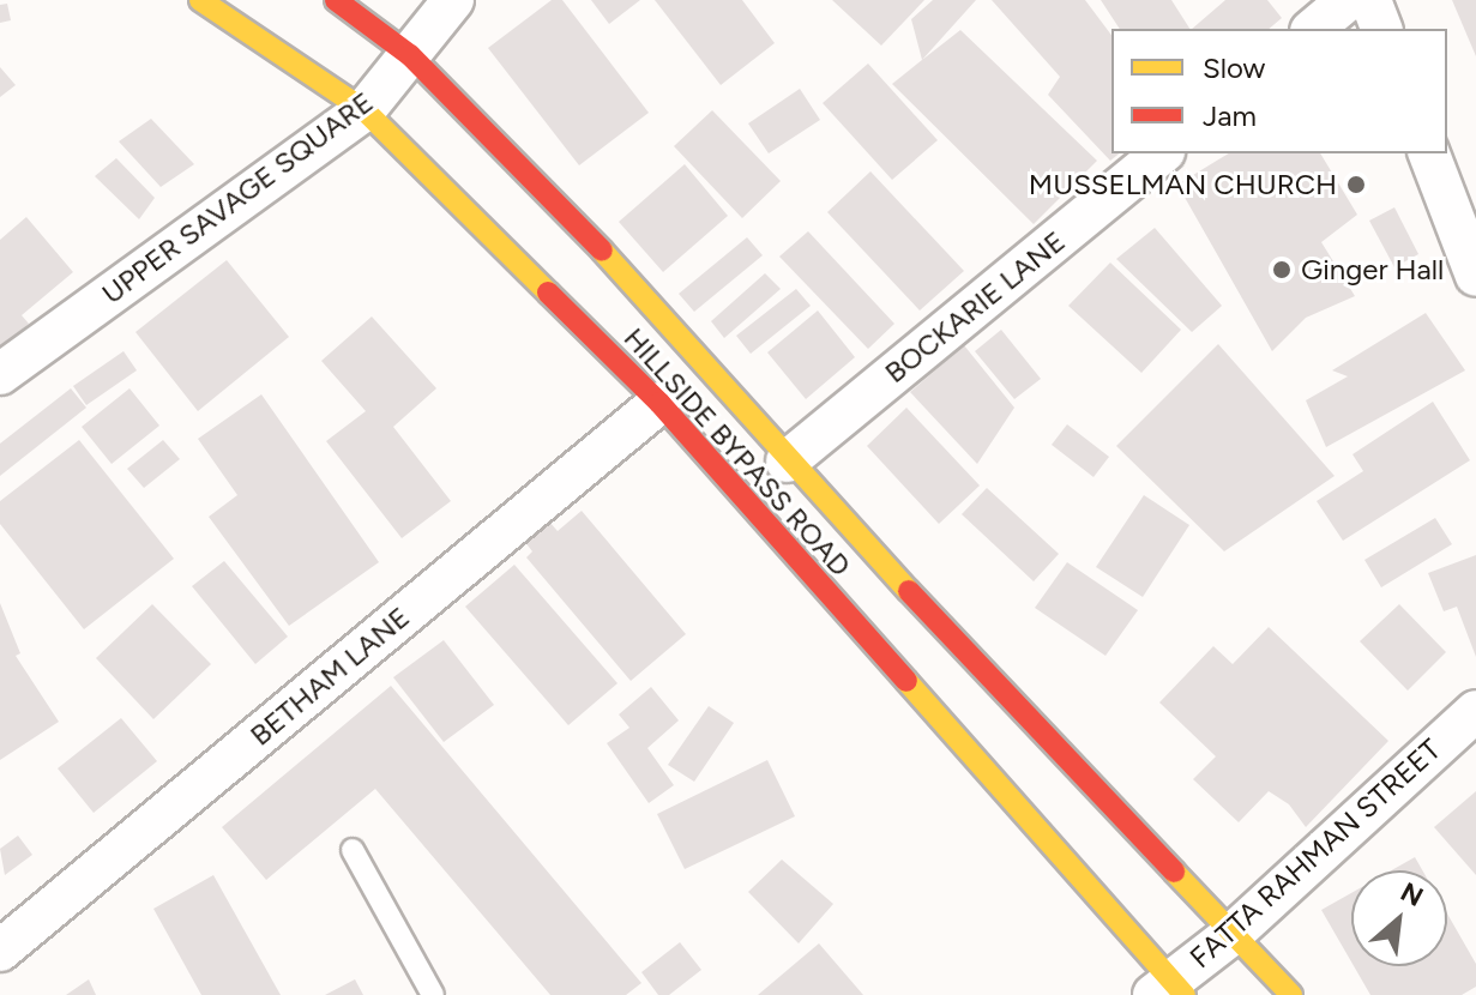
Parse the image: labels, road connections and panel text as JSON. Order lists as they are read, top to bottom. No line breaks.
{"streets":{"street":["UPPER SAVAGE SQUARE","BOCKARIE LANE","HILLSIDE BYPASS ROAD","BETHAM LANE","FATTA RAHMAN STREET"]},"crossings":[["UPPER SAVAGE SQUARE","HILLSIDE BYPASS ROAD"],["BOCKARIE LANE","HILLSIDE BYPASS ROAD"],["HILLSIDE BYPASS ROAD","BETHAM LANE"],["HILLSIDE BYPASS ROAD","FATTA RAHMAN STREET"]],"places":["MUSSELMAN CHURCH","Ginger Hall"],"legend":["Slow","Jam"],"north":"top right"}
